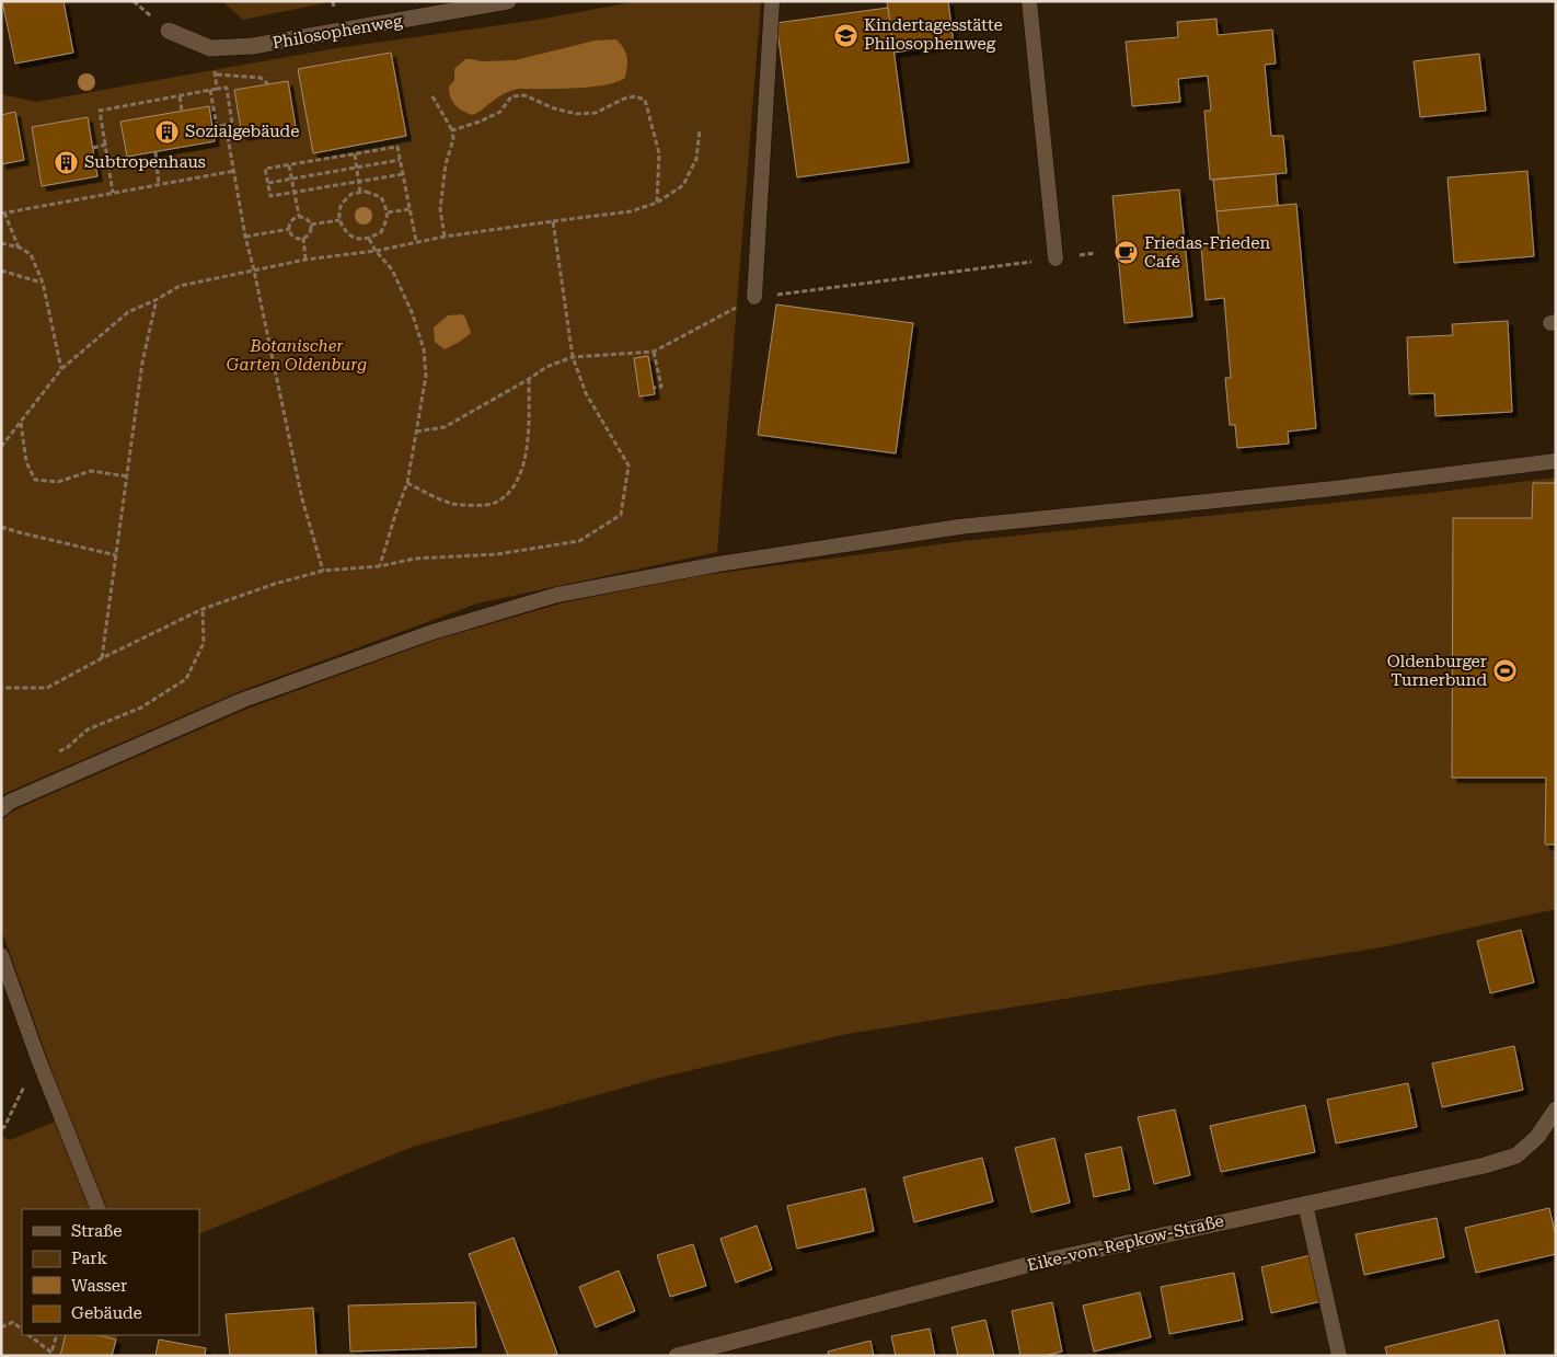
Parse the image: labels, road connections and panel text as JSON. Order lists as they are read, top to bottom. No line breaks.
{"streets":{"street":["Philosophenweg","Eike-von-Repkow-Straße"]},"parks":["Botanischer Garten Oldenburg"],"places":{"school or university":["Kindertagesstätte Philosophenweg"],"building":["Sozialgebäude","Subtropenhaus"],"cafe":["Friedas-Frieden Café"],"sports":["Oldenburger Turnerbund"]},"legend":["Straße","Park","Wasser","Gebäude"]}
